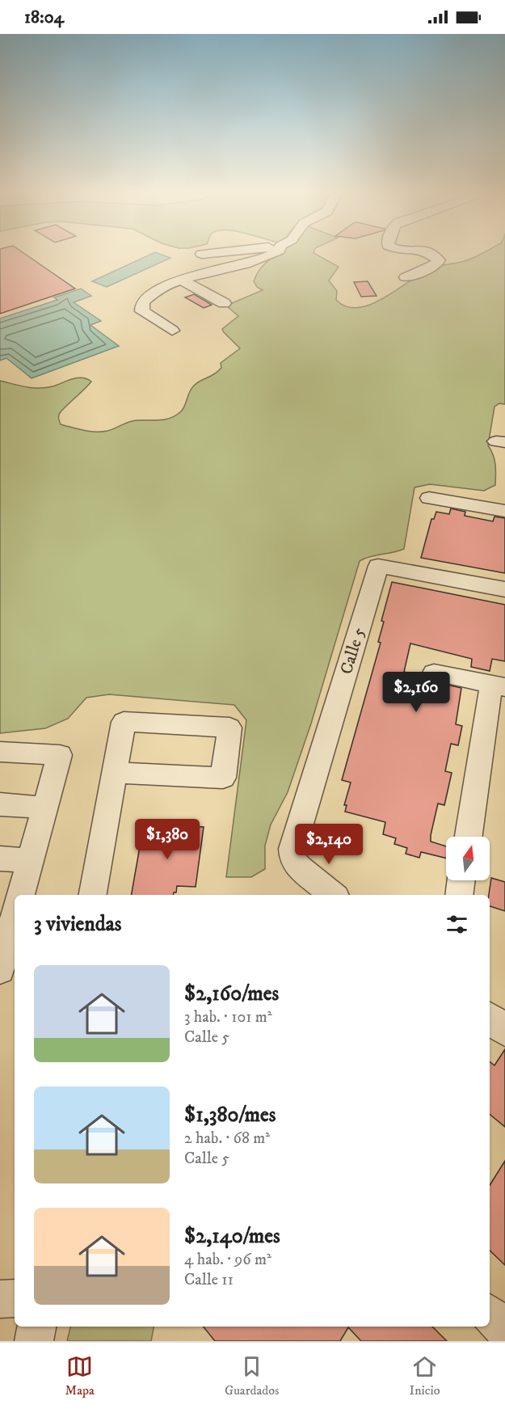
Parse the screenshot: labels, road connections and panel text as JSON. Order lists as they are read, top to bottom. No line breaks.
{"streets":{"street":["Calle 5"]},"north":"top","page":{"status":"18:04","price":["$2,160","$1,380","$2,140"],"heading":"3 viviendas","list":[{"name":"$2,160/mes","note":"3 hab. · 101 m² · Calle 5"},{"name":"$1,380/mes","note":"2 hab. · 68 m² · Calle 5"},{"name":"$2,140/mes","note":"4 hab. · 96 m² · Calle 11"}],"tabs":["Mapa","Guardados","Inicio"]}}
